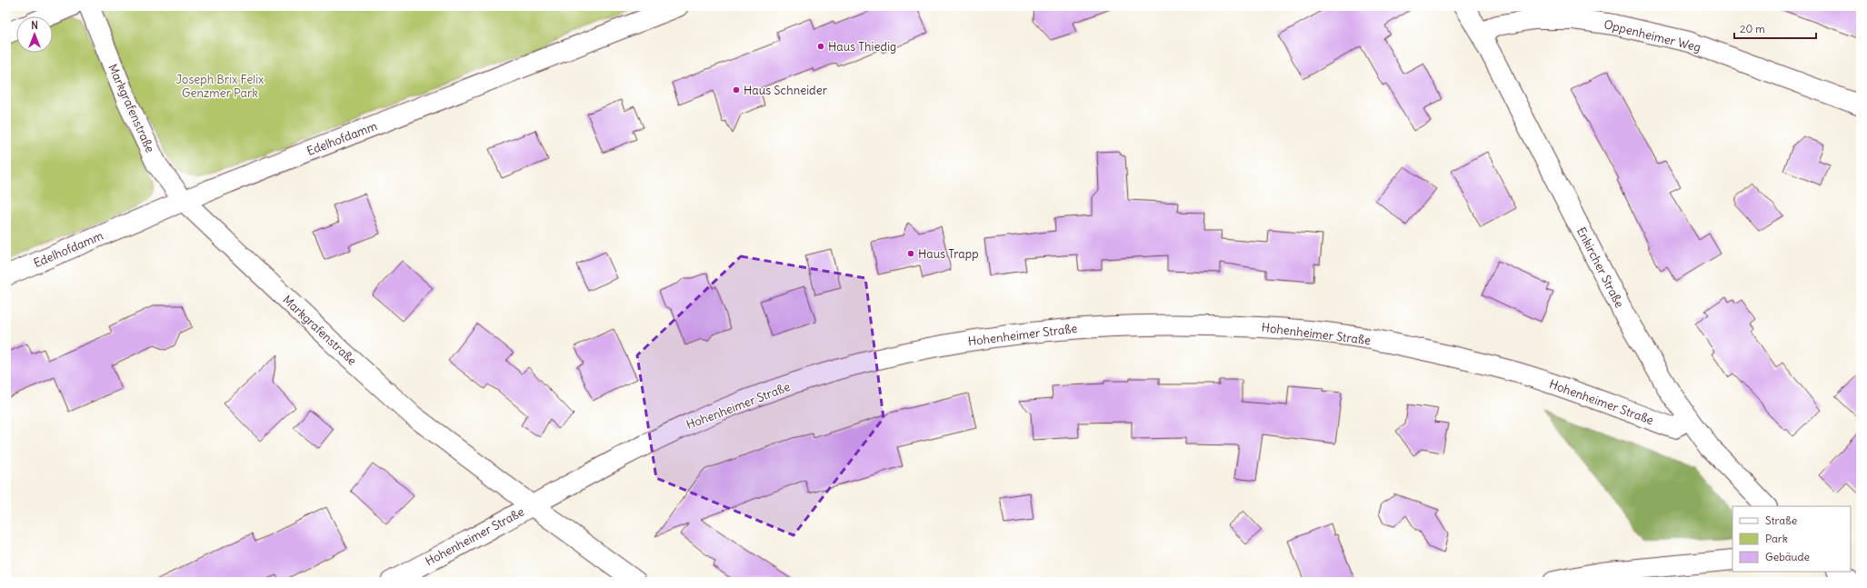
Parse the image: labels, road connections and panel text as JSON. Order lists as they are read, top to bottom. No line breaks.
{"streets":{"street":["Oppenheimer Weg","Markgrafenstraße","Edelhofdamm","Enkircher Straße","Hohenheimer Straße"]},"crossings":[["Oppenheimer Weg","Enkircher Straße"],["Markgrafenstraße","Edelhofdamm"],["Markgrafenstraße","Hohenheimer Straße"],["Enkircher Straße","Hohenheimer Straße"]],"parks":["Joseph Brix Felix Genzmer Park"],"places":["Haus Thiedig","Haus Schneider","Haus Trapp"],"legend":["Straße","Park","Gebäude"],"scale_bar":"20 m","north":"top"}
